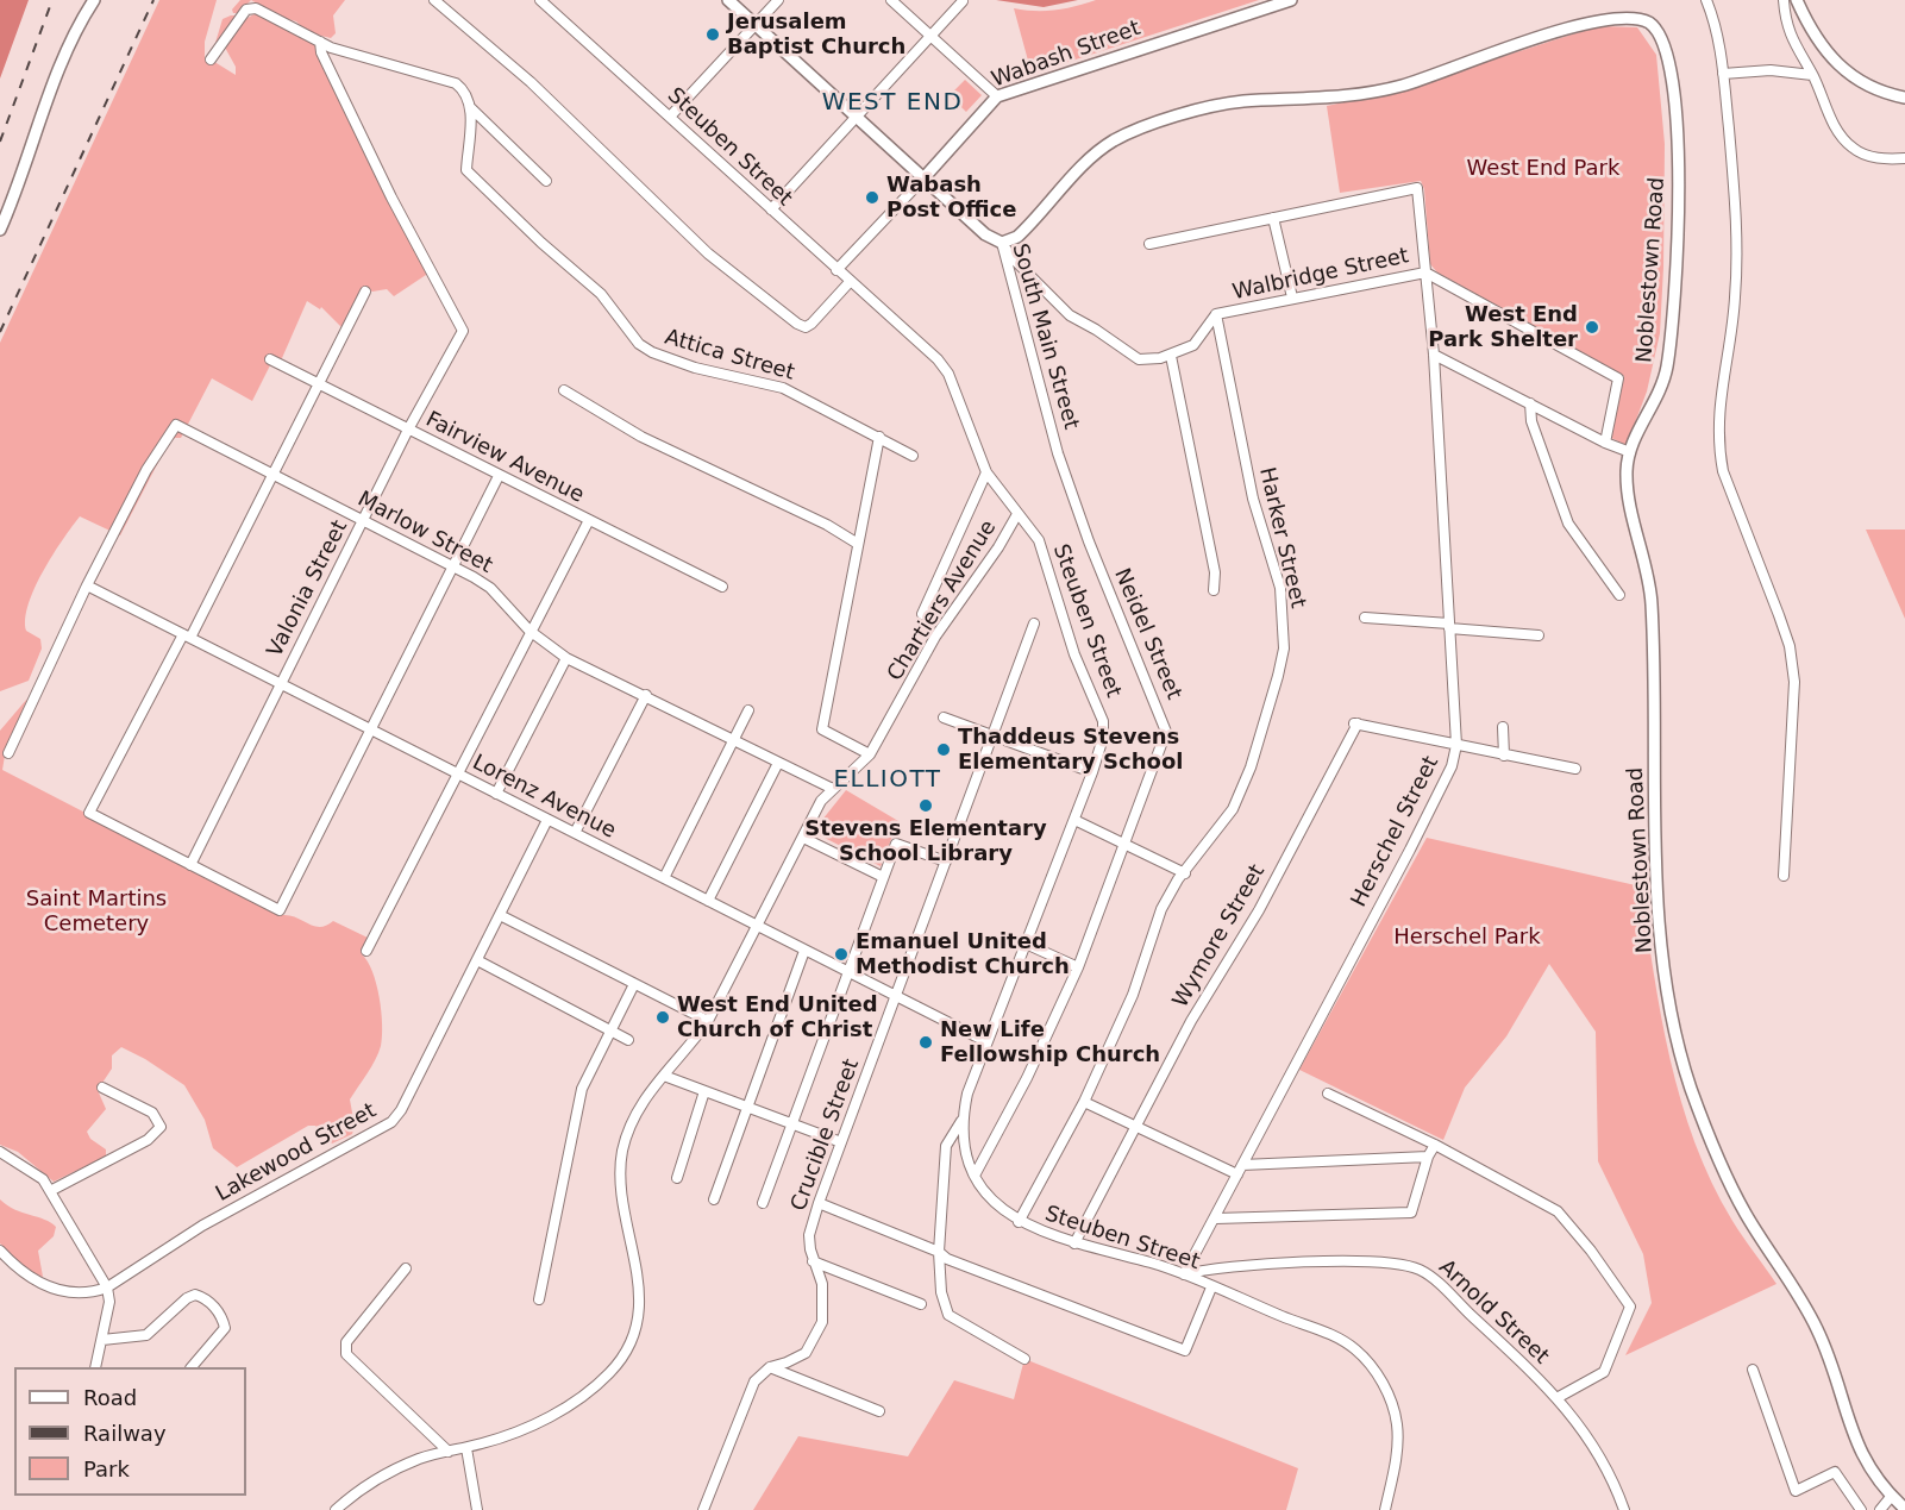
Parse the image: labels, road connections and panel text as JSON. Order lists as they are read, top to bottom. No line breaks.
{"streets":{"main road":["Wabash Street","Noblestown Road","South Main Street"],"street":["Steuben Street","Walbridge Street","Attica Street","Fairview Avenue","Marlow Street","Harker Street","Valonia Street","Chartiers Avenue","Neidel Street","Lorenz Avenue","Herschel Street","Wymore Street","Crucible Street","Lakewood Street","Arnold Street"]},"crossings":[["Wabash Street","Steuben Street"],["Wabash Street","South Main Street"],["Steuben Street","Harker Street"],["Steuben Street","Chartiers Avenue"],["Steuben Street","Neidel Street"],["Steuben Street","Lorenz Avenue"],["Steuben Street","Herschel Street"],["Steuben Street","Wymore Street"],["Steuben Street","Arnold Street"],["Noblestown Road","South Main Street"],["Walbridge Street","Harker Street"],["Walbridge Street","Herschel Street"],["South Main Street","Neidel Street"],["Fairview Avenue","Valonia Street"],["Marlow Street","Valonia Street"],["Marlow Street","Chartiers Avenue"],["Marlow Street","Lorenz Avenue"],["Valonia Street","Lorenz Avenue"],["Chartiers Avenue","Lorenz Avenue"],["Lorenz Avenue","Crucible Street"],["Lorenz Avenue","Lakewood Street"],["Herschel Street","Wymore Street"],["Herschel Street","Arnold Street"]],"districts":["WEST END","ELLIOTT"],"parks":["West End Park","Saint Martins Cemetery","Herschel Park"],"places":["Jerusalem Baptist Church","Wabash Post Office","West End Park Shelter","Thaddeus Stevens Elementary School","Stevens Elementary School Library","Emanuel United Methodist Church","West End United Church of Christ","New Life Fellowship Church"],"legend":["Road","Railway","Park"]}
